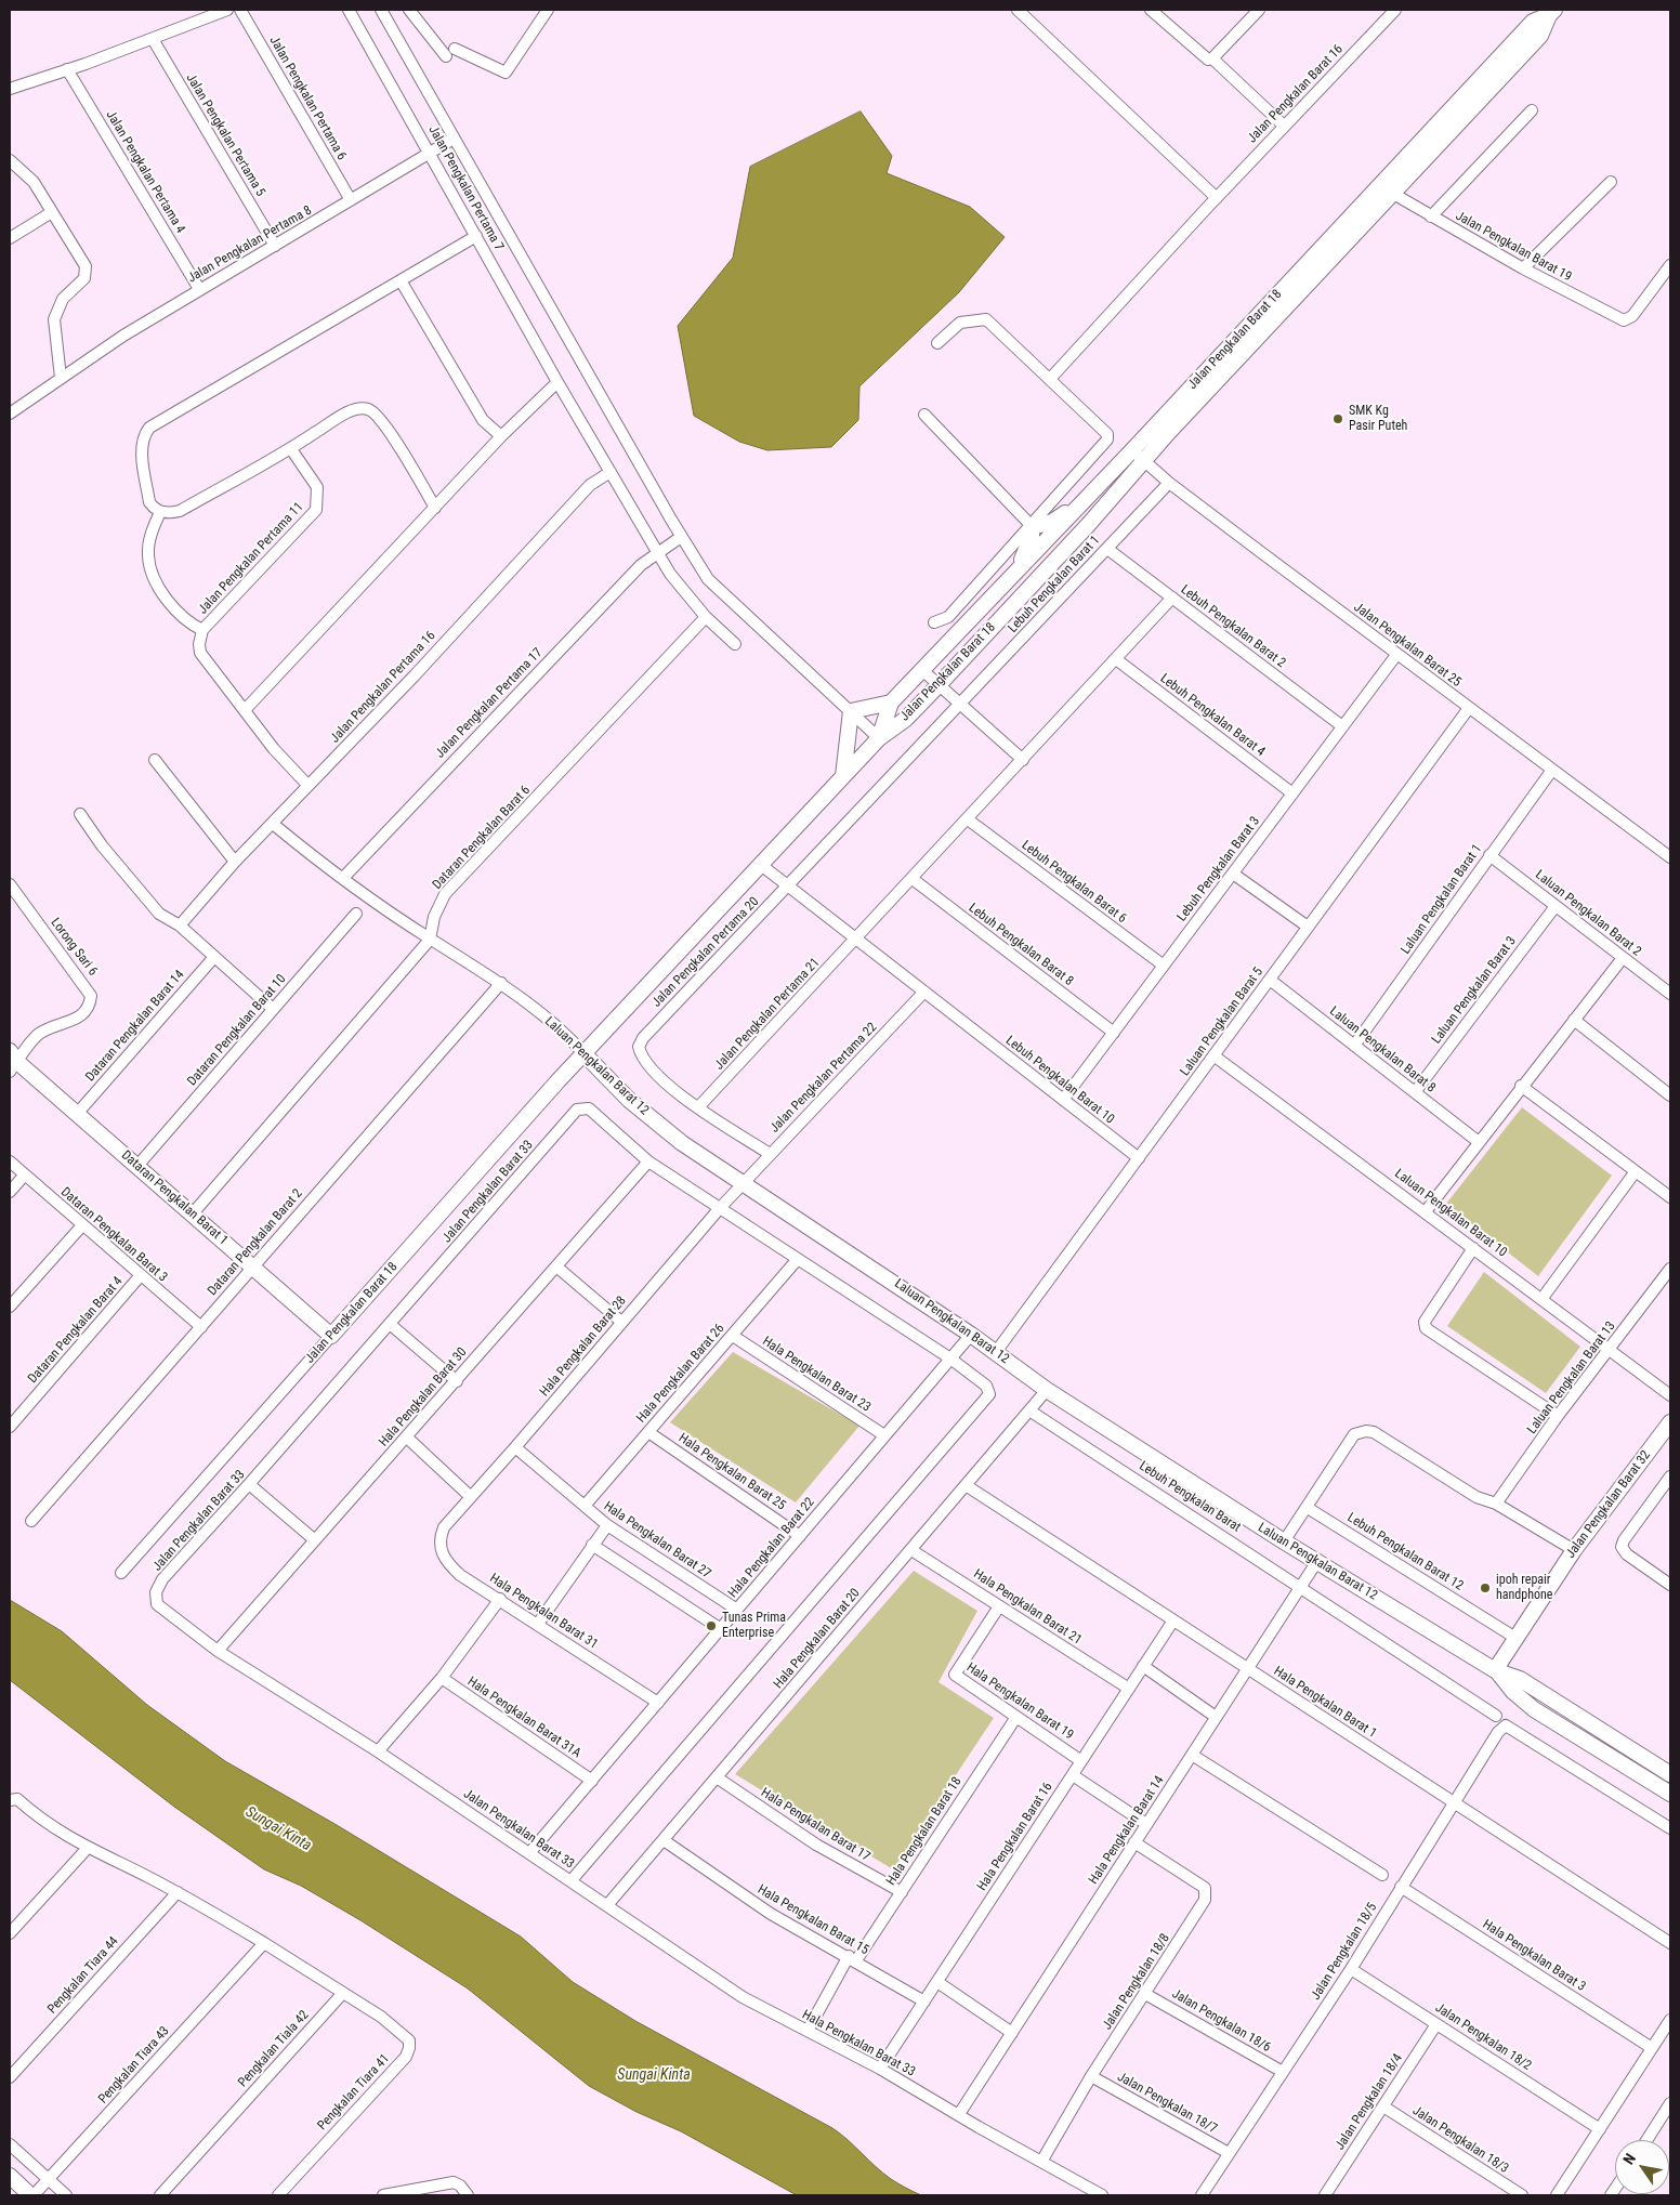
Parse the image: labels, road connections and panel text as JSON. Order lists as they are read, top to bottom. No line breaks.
{"streets":{"street":["Jalan Pengkalan Barat 16","Jalan Pengkalan Pertama 6","Jalan Pengkalan Pertama 5","Jalan Pengkalan Pertama 4","Jalan Pengkalan Pertama 7","Jalan Pengkalan Pertama 8","Jalan Pengkalan Barat 19","Jalan Pengkalan Barat 18","Jalan Pengkalan Pertama 11","Lebuh Pengkalan Barat 1","Lebuh Pengkalan Barat 2","Jalan Pengkalan Barat 25","Jalan Pengkalan Pertama 16","Jalan Pengkalan Pertama 17","Lebuh Pengkalan Barat 4","Dataran Pengkalan Barat 6","Lebuh Pengkalan Barat 3","Lebuh Pengkalan Barat 6","Laluan Pengkalan Barat 1","Laluan Pengkalan Barat 2","Lebuh Pengkalan Barat 8","Lorong Sari 6","Jalan Pengkalan Pertama 20","Laluan Pengkalan Barat 3","Jalan Pengkalan Pertama 21","Laluan Pengkalan Barat 5","Dataran Pengkalan Barat 14","Dataran Pengkalan Barat 10","Laluan Pengkalan Barat 8","Laluan Pengkalan Barat 12","Jalan Pengkalan Pertama 22","Lebuh Pengkalan Barat 10","Jalan Pengkalan Barat 33","Dataran Pengkalan Barat 1","Laluan Pengkalan Barat 10","Dataran Pengkalan Barat 3","Dataran Pengkalan Barat 2","Dataran Pengkalan Barat 4","Hala Pengkalan Barat 28","Hala Pengkalan Barat 26","Hala Pengkalan Barat 23","Laluan Pengkalan Barat 13","Hala Pengkalan Barat 30","Hala Pengkalan Barat 25","Lebuh Pengkalan Barat","Jalan Pengkalan Barat 32","Hala Pengkalan Barat 27","Hala Pengkalan Barat 22","Lebuh Pengkalan Barat 12","Hala Pengkalan Barat 21","Hala Pengkalan Barat 31","Hala Pengkalan Barat 20","Hala Pengkalan Barat 19","Hala Pengkalan Barat 1","Hala Pengkalan Barat 31A","Hala Pengkalan Barat 17","Hala Pengkalan Barat 14","Hala Pengkalan Barat 18","Hala Pengkalan Barat 16","Hala Pengkalan Barat 15","Jalan Pengkalan 18/5","Hala Pengkalan Barat 3","Pengkalan Tiara 44","Jalan Pengkalan 18/8","Jalan Pengkalan 18/6","Jalan Pengkalan 18/2","Hala Pengkalan Barat 33","Pengkalan Tiala 42","Pengkalan Tiara 43","Pengkalan Tiara 41","Jalan Pengkalan 18/4","Jalan Pengkalan 18/7","Jalan Pengkalan 18/3"]},"crossings":[["Jalan Pengkalan Pertama 6","Jalan Pengkalan Pertama 8"],["Jalan Pengkalan Pertama 5","Jalan Pengkalan Pertama 8"],["Jalan Pengkalan Pertama 4","Jalan Pengkalan Pertama 8"],["Jalan Pengkalan Pertama 7","Jalan Pengkalan Pertama 8"],["Jalan Pengkalan Pertama 7","Jalan Pengkalan Pertama 16"],["Jalan Pengkalan Pertama 7","Jalan Pengkalan Pertama 17"],["Jalan Pengkalan Pertama 7","Dataran Pengkalan Barat 6"],["Jalan Pengkalan Barat 19","Jalan Pengkalan Barat 18"],["Jalan Pengkalan Barat 18","Jalan Pengkalan Barat 25"],["Jalan Pengkalan Barat 18","Laluan Pengkalan Barat 12"],["Jalan Pengkalan Barat 18","Lebuh Pengkalan Barat 10"],["Jalan Pengkalan Barat 18","Dataran Pengkalan Barat 1"],["Jalan Pengkalan Pertama 11","Jalan Pengkalan Pertama 16"],["Lebuh Pengkalan Barat 1","Lebuh Pengkalan Barat 2"],["Lebuh Pengkalan Barat 1","Jalan Pengkalan Barat 25"],["Lebuh Pengkalan Barat 1","Jalan Pengkalan Pertama 20"],["Lebuh Pengkalan Barat 1","Lebuh Pengkalan Barat 10"],["Lebuh Pengkalan Barat 2","Lebuh Pengkalan Barat 3"],["Jalan Pengkalan Barat 25","Lebuh Pengkalan Barat 3"],["Jalan Pengkalan Barat 25","Laluan Pengkalan Barat 1"],["Jalan Pengkalan Barat 25","Laluan Pengkalan Barat 5"],["Jalan Pengkalan Pertama 16","Laluan Pengkalan Barat 12"],["Jalan Pengkalan Pertama 17","Laluan Pengkalan Barat 12"],["Lebuh Pengkalan Barat 4","Lebuh Pengkalan Barat 3"],["Dataran Pengkalan Barat 6","Laluan Pengkalan Barat 12"],["Dataran Pengkalan Barat 6","Dataran Pengkalan Barat 1"],["Lebuh Pengkalan Barat 3","Lebuh Pengkalan Barat 6"],["Lebuh Pengkalan Barat 3","Lebuh Pengkalan Barat 8"],["Lebuh Pengkalan Barat 3","Lebuh Pengkalan Barat 10"],["Laluan Pengkalan Barat 1","Laluan Pengkalan Barat 2"],["Laluan Pengkalan Barat 1","Laluan Pengkalan Barat 8"],["Laluan Pengkalan Barat 2","Laluan Pengkalan Barat 3"],["Lorong Sari 6","Dataran Pengkalan Barat 1"],["Jalan Pengkalan Pertama 20","Jalan Pengkalan Pertama 21"],["Jalan Pengkalan Pertama 20","Lebuh Pengkalan Barat 10"],["Laluan Pengkalan Barat 3","Laluan Pengkalan Barat 8"],["Jalan Pengkalan Pertama 21","Lebuh Pengkalan Barat 10"],["Laluan Pengkalan Barat 5","Laluan Pengkalan Barat 8"],["Laluan Pengkalan Barat 5","Laluan Pengkalan Barat 12"],["Laluan Pengkalan Barat 5","Lebuh Pengkalan Barat 10"],["Laluan Pengkalan Barat 5","Laluan Pengkalan Barat 10"],["Dataran Pengkalan Barat 14","Dataran Pengkalan Barat 1"],["Dataran Pengkalan Barat 10","Dataran Pengkalan Barat 1"],["Laluan Pengkalan Barat 12","Jalan Pengkalan Pertama 22"],["Laluan Pengkalan Barat 12","Dataran Pengkalan Barat 2"],["Laluan Pengkalan Barat 12","Hala Pengkalan Barat 28"],["Laluan Pengkalan Barat 12","Jalan Pengkalan Barat 32"],["Laluan Pengkalan Barat 12","Hala Pengkalan Barat 22"],["Laluan Pengkalan Barat 12","Hala Pengkalan Barat 20"],["Laluan Pengkalan Barat 12","Hala Pengkalan Barat 14"],["Jalan Pengkalan Pertama 22","Lebuh Pengkalan Barat 10"],["Jalan Pengkalan Pertama 22","Hala Pengkalan Barat 28"],["Jalan Pengkalan Barat 33","Hala Pengkalan Barat 30"],["Jalan Pengkalan Barat 33","Hala Pengkalan Barat 22"],["Jalan Pengkalan Barat 33","Hala Pengkalan Barat 20"],["Jalan Pengkalan Barat 33","Hala Pengkalan Barat 33"],["Dataran Pengkalan Barat 1","Dataran Pengkalan Barat 2"],["Laluan Pengkalan Barat 10","Laluan Pengkalan Barat 13"],["Dataran Pengkalan Barat 3","Dataran Pengkalan Barat 2"],["Dataran Pengkalan Barat 3","Dataran Pengkalan Barat 4"],["Hala Pengkalan Barat 28","Hala Pengkalan Barat 27"],["Hala Pengkalan Barat 28","Hala Pengkalan Barat 31"],["Hala Pengkalan Barat 26","Hala Pengkalan Barat 23"],["Hala Pengkalan Barat 26","Hala Pengkalan Barat 25"],["Hala Pengkalan Barat 26","Hala Pengkalan Barat 27"],["Hala Pengkalan Barat 23","Hala Pengkalan Barat 22"],["Hala Pengkalan Barat 25","Hala Pengkalan Barat 22"],["Lebuh Pengkalan Barat","Hala Pengkalan Barat 20"],["Lebuh Pengkalan Barat","Hala Pengkalan Barat 14"],["Jalan Pengkalan Barat 32","Lebuh Pengkalan Barat 12"],["Hala Pengkalan Barat 27","Hala Pengkalan Barat 22"],["Hala Pengkalan Barat 22","Hala Pengkalan Barat 31"],["Hala Pengkalan Barat 22","Hala Pengkalan Barat 31A"],["Hala Pengkalan Barat 21","Hala Pengkalan Barat 20"],["Hala Pengkalan Barat 21","Hala Pengkalan Barat 19"],["Hala Pengkalan Barat 21","Hala Pengkalan Barat 16"],["Hala Pengkalan Barat 20","Hala Pengkalan Barat 1"],["Hala Pengkalan Barat 20","Hala Pengkalan Barat 17"],["Hala Pengkalan Barat 20","Hala Pengkalan Barat 15"],["Hala Pengkalan Barat 20","Hala Pengkalan Barat 33"],["Hala Pengkalan Barat 19","Hala Pengkalan Barat 18"],["Hala Pengkalan Barat 19","Hala Pengkalan Barat 16"],["Hala Pengkalan Barat 1","Hala Pengkalan Barat 14"],["Hala Pengkalan Barat 1","Hala Pengkalan Barat 16"],["Hala Pengkalan Barat 1","Jalan Pengkalan 18/5"],["Hala Pengkalan Barat 17","Hala Pengkalan Barat 18"],["Hala Pengkalan Barat 14","Jalan Pengkalan 18/8"],["Hala Pengkalan Barat 14","Hala Pengkalan Barat 33"],["Hala Pengkalan Barat 18","Hala Pengkalan Barat 15"],["Hala Pengkalan Barat 18","Hala Pengkalan Barat 33"],["Hala Pengkalan Barat 16","Hala Pengkalan Barat 15"],["Hala Pengkalan Barat 16","Hala Pengkalan Barat 33"],["Jalan Pengkalan 18/5","Hala Pengkalan Barat 3"],["Jalan Pengkalan 18/5","Jalan Pengkalan 18/6"],["Jalan Pengkalan 18/5","Jalan Pengkalan 18/2"],["Jalan Pengkalan 18/5","Jalan Pengkalan 18/7"],["Jalan Pengkalan 18/8","Jalan Pengkalan 18/6"],["Jalan Pengkalan 18/8","Hala Pengkalan Barat 33"],["Jalan Pengkalan 18/8","Jalan Pengkalan 18/7"],["Jalan Pengkalan 18/2","Jalan Pengkalan 18/4"],["Pengkalan Tiala 42","Pengkalan Tiara 41"],["Jalan Pengkalan 18/4","Jalan Pengkalan 18/3"]],"water":["Sungai Kinta"],"places":["SMK Kg Pasir Puteh","ipoh repair handphone","Tunas Prima Enterprise"],"north":"top left"}
